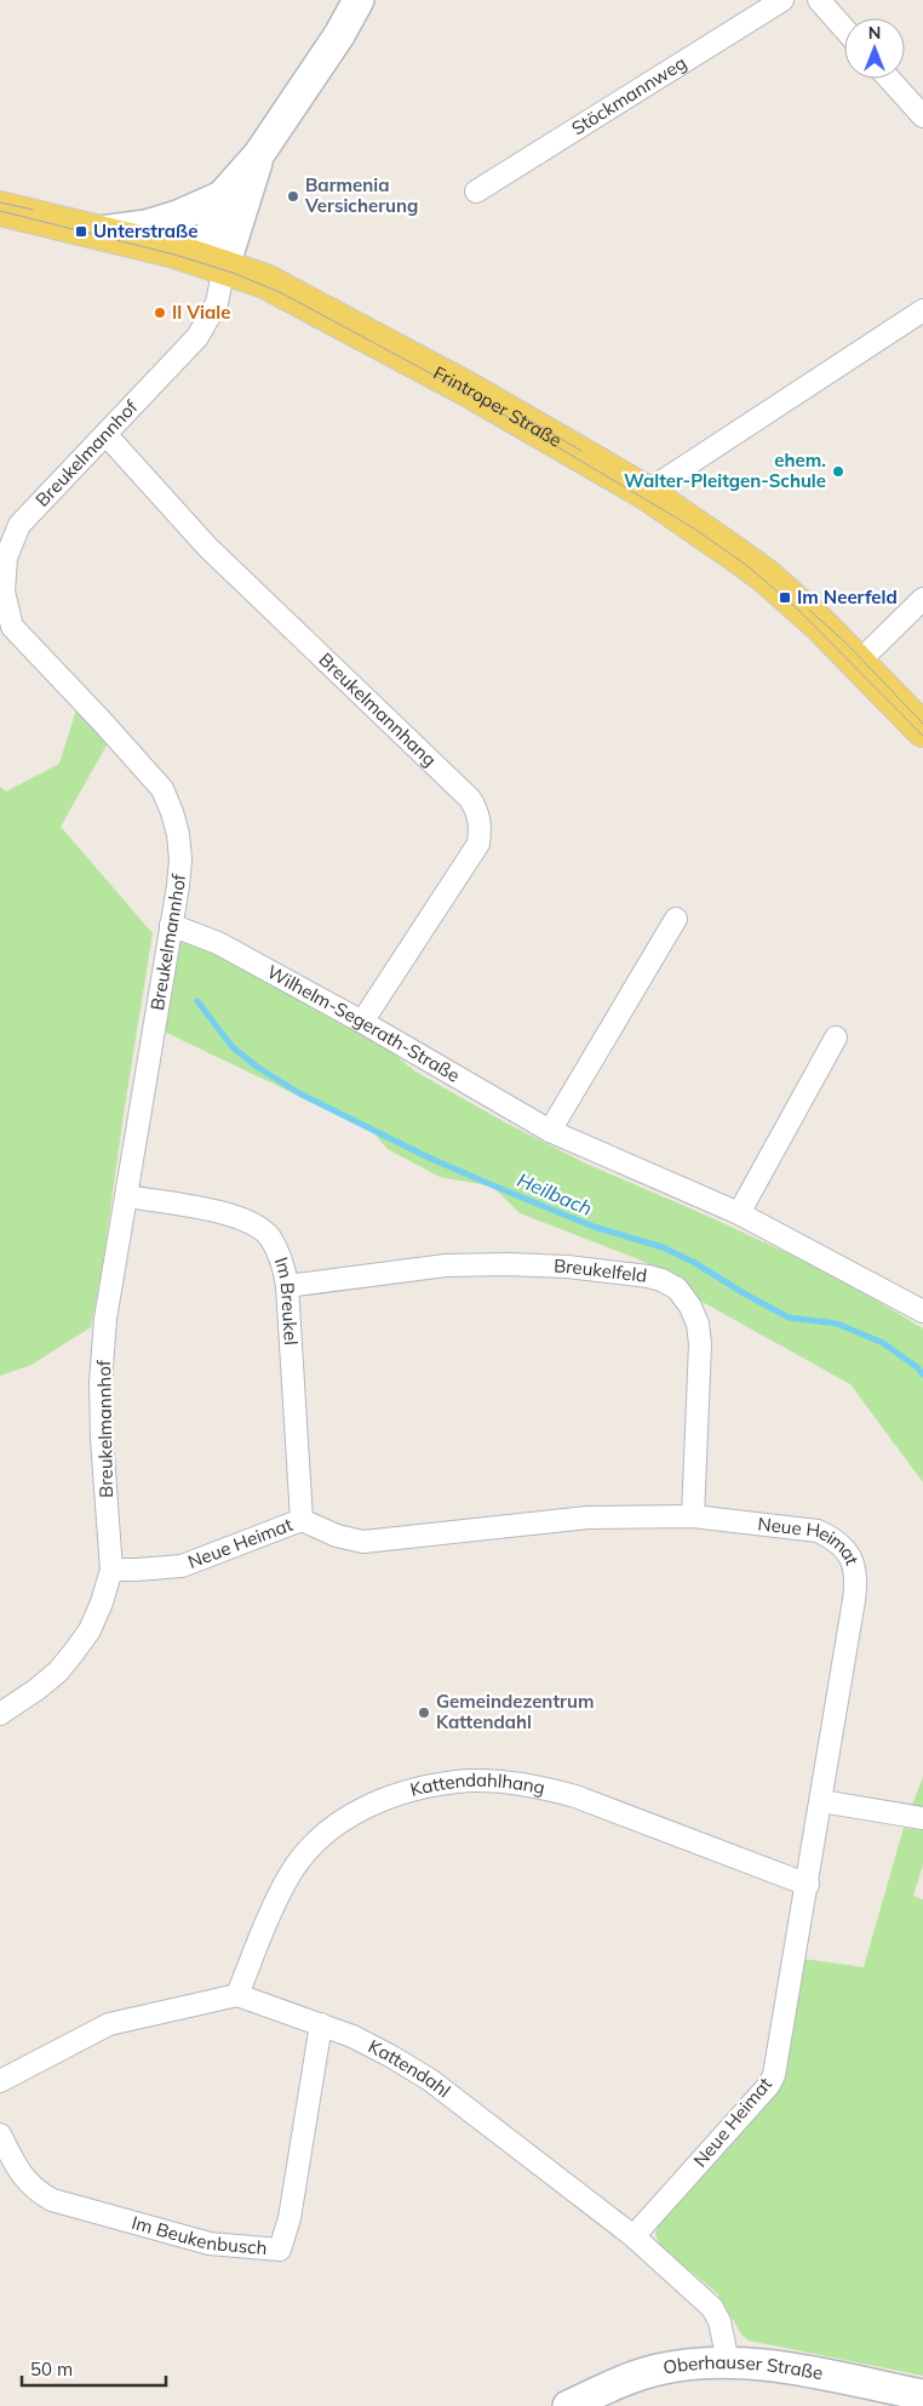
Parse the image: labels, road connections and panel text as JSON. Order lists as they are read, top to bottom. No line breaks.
{"streets":{"main road":["Frintroper Straße"],"street":["Stöckmannweg","Breukelmannhof","Breukelmannhang","Wilhelm-Segerath-Straße","Breukelfeld","Im Breukel","Neue Heimat","Kattendahlhang","Kattendahl","Im Beukenbusch","Oberhauser Straße"]},"crossings":[["Frintroper Straße","Breukelmannhof"],["Breukelmannhof","Breukelmannhang"],["Breukelmannhof","Wilhelm-Segerath-Straße"],["Breukelmannhof","Im Breukel"],["Breukelmannhof","Neue Heimat"],["Breukelmannhang","Wilhelm-Segerath-Straße"],["Breukelfeld","Im Breukel"],["Breukelfeld","Neue Heimat"],["Im Breukel","Neue Heimat"],["Neue Heimat","Kattendahlhang"],["Neue Heimat","Kattendahl"],["Kattendahlhang","Kattendahl"],["Kattendahl","Im Beukenbusch"],["Kattendahl","Oberhauser Straße"]],"water":["Heilbach"],"places":{"other":["Barmenia Versicherung","Il Viale","ehem. Walter-Pleitgen-Schule","Gemeindezentrum Kattendahl"],"transit":["Unterstraße","Im Neerfeld"]},"scale_bar":"50 m","north":"top"}
